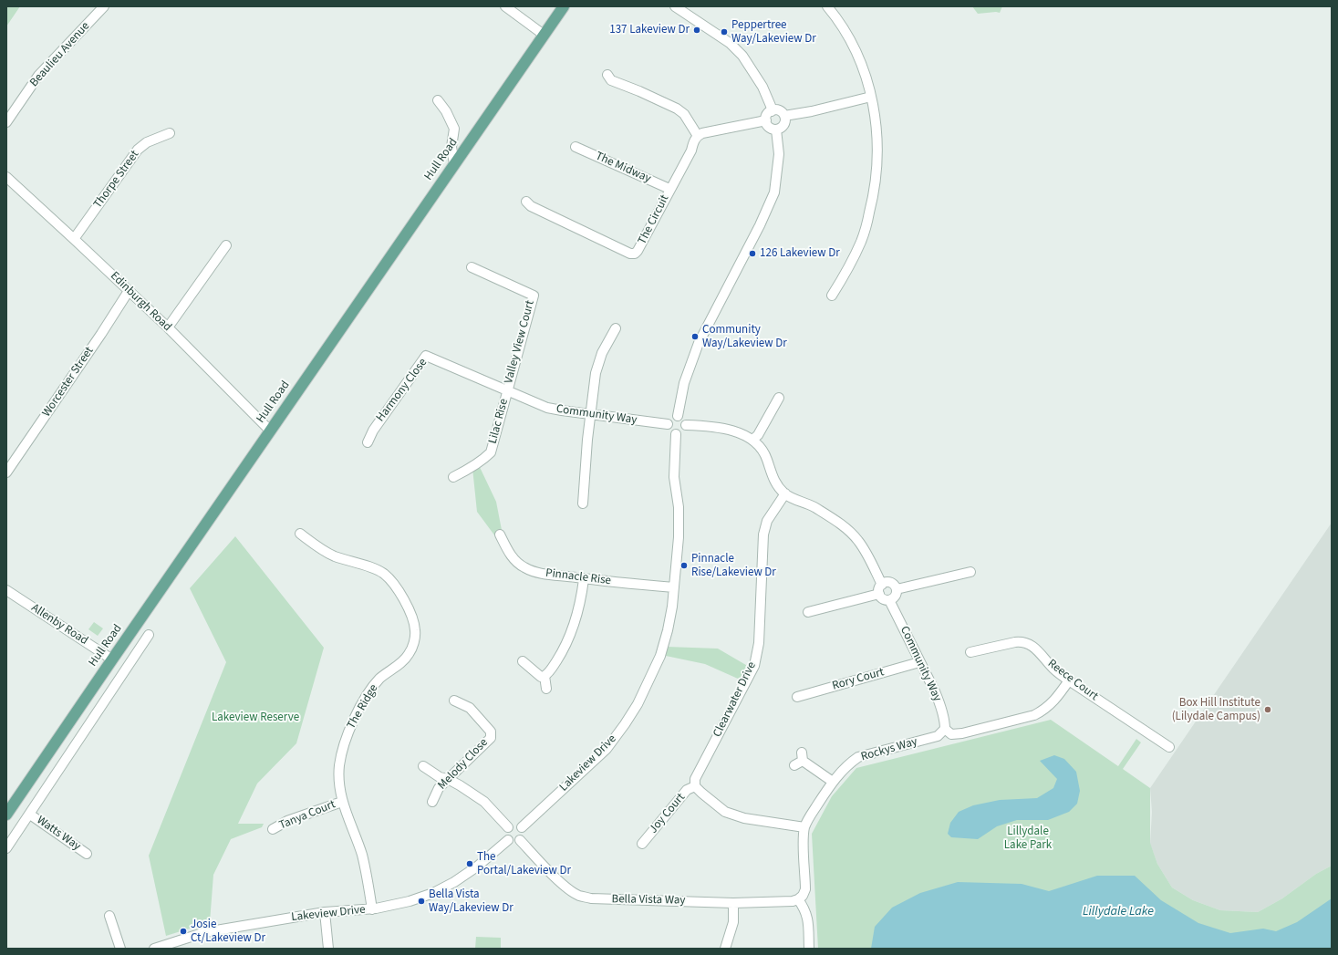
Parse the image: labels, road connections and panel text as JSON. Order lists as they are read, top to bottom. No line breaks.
{"streets":{"main road":["Hull Road"],"street":["Beaulieu Avenue","The Midway","Thorpe Street","The Circuit","Edinburgh Road","Valley View Court","Worcester Street","Harmony Close","Community Way","Lilac Rise","Pinnacle Rise","Allenby Road","Rory Court","Reece Court","Clearwater Drive","The Ridge","Rockys Way","Lakeview Drive","Melody Close","Joy Court","Tanya Court","Watts Way","Bella Vista Way"]},"crossings":[["Hull Road","Edinburgh Road"],["Hull Road","Allenby Road"],["The Midway","The Circuit"],["Thorpe Street","Edinburgh Road"],["Edinburgh Road","Worcester Street"],["Valley View Court","Harmony Close"],["Valley View Court","Community Way"],["Valley View Court","Lilac Rise"],["Harmony Close","Community Way"],["Harmony Close","Lilac Rise"],["Community Way","Lilac Rise"],["Community Way","Rory Court"],["Community Way","Rockys Way"],["Community Way","Lakeview Drive"],["Pinnacle Rise","Lakeview Drive"],["Clearwater Drive","Joy Court"],["The Ridge","Lakeview Drive"],["The Ridge","Tanya Court"],["Rockys Way","Bella Vista Way"],["Lakeview Drive","Bella Vista Way"]],"water":["Lillydale Lake"],"parks":["Lakeview Reserve","Lillydale Lake Park"],"places":["137 Lakeview Dr","Peppertree Way/Lakeview Dr","126 Lakeview Dr","Community Way/Lakeview Dr","Pinnacle Rise/Lakeview Dr","Box Hill Institute (Lilydale Campus)","The Portal/Lakeview Dr","Bella Vista Way/Lakeview Dr","Josie Ct/Lakeview Dr"]}
